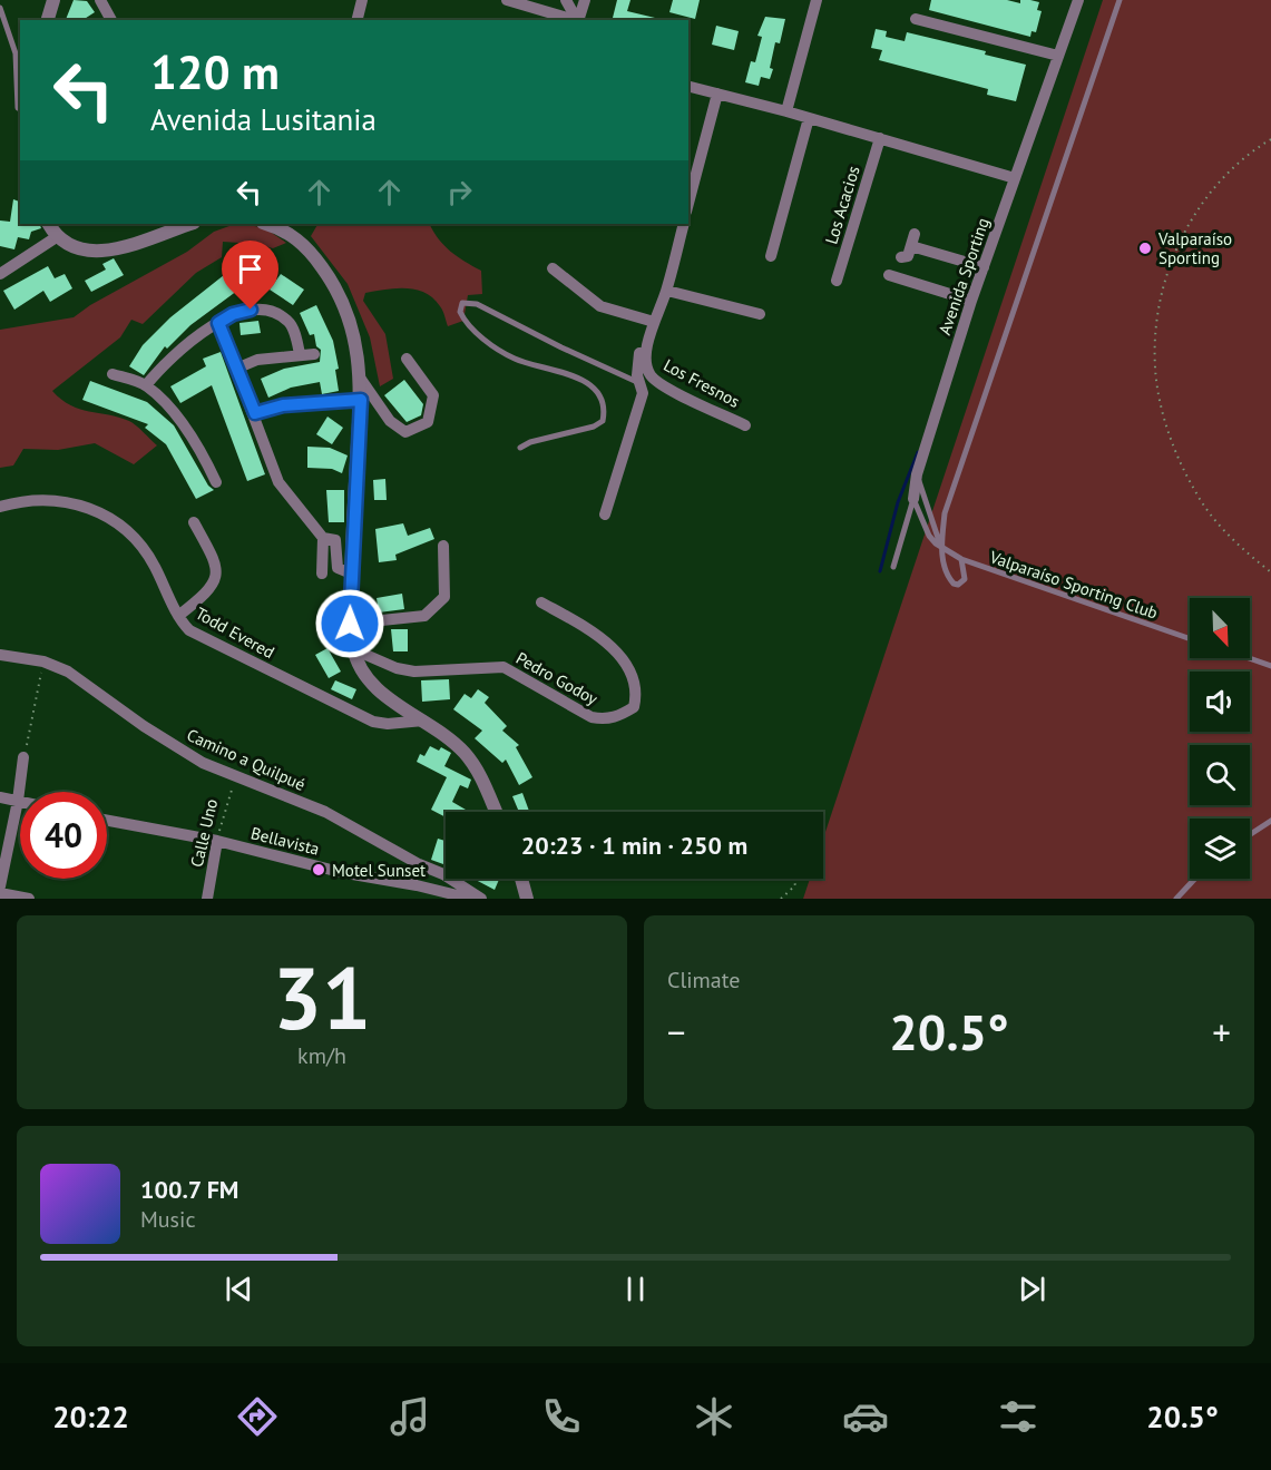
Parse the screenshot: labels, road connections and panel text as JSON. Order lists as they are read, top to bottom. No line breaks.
{"streets":{"street":["Los Acacios","Avenida Sporting","Los Fresnos","Todd Evered","Pedro Godoy","Camino a Quilpué","Calle Uno","Bellavista"],"lane":["Valparaíso Sporting Club"]},"crossings":[["Avenida Sporting","Valparaíso Sporting Club"],["Camino a Quilpué","Calle Uno"],["Calle Uno","Bellavista"]],"places":["Valparaíso Sporting","Motel Sunset"],"north":"bottom right","page":{"turn":["120 m","Avenida Lusitania"],"limit":"40","trip":"20:23 · 1 min · 250 m","tile":[["31","km/h"],"Climate"],"heat":["−","20.5°","+"],"song":["100.7 FM","Music"],"tabs":["20:22","20.5°"]}}
